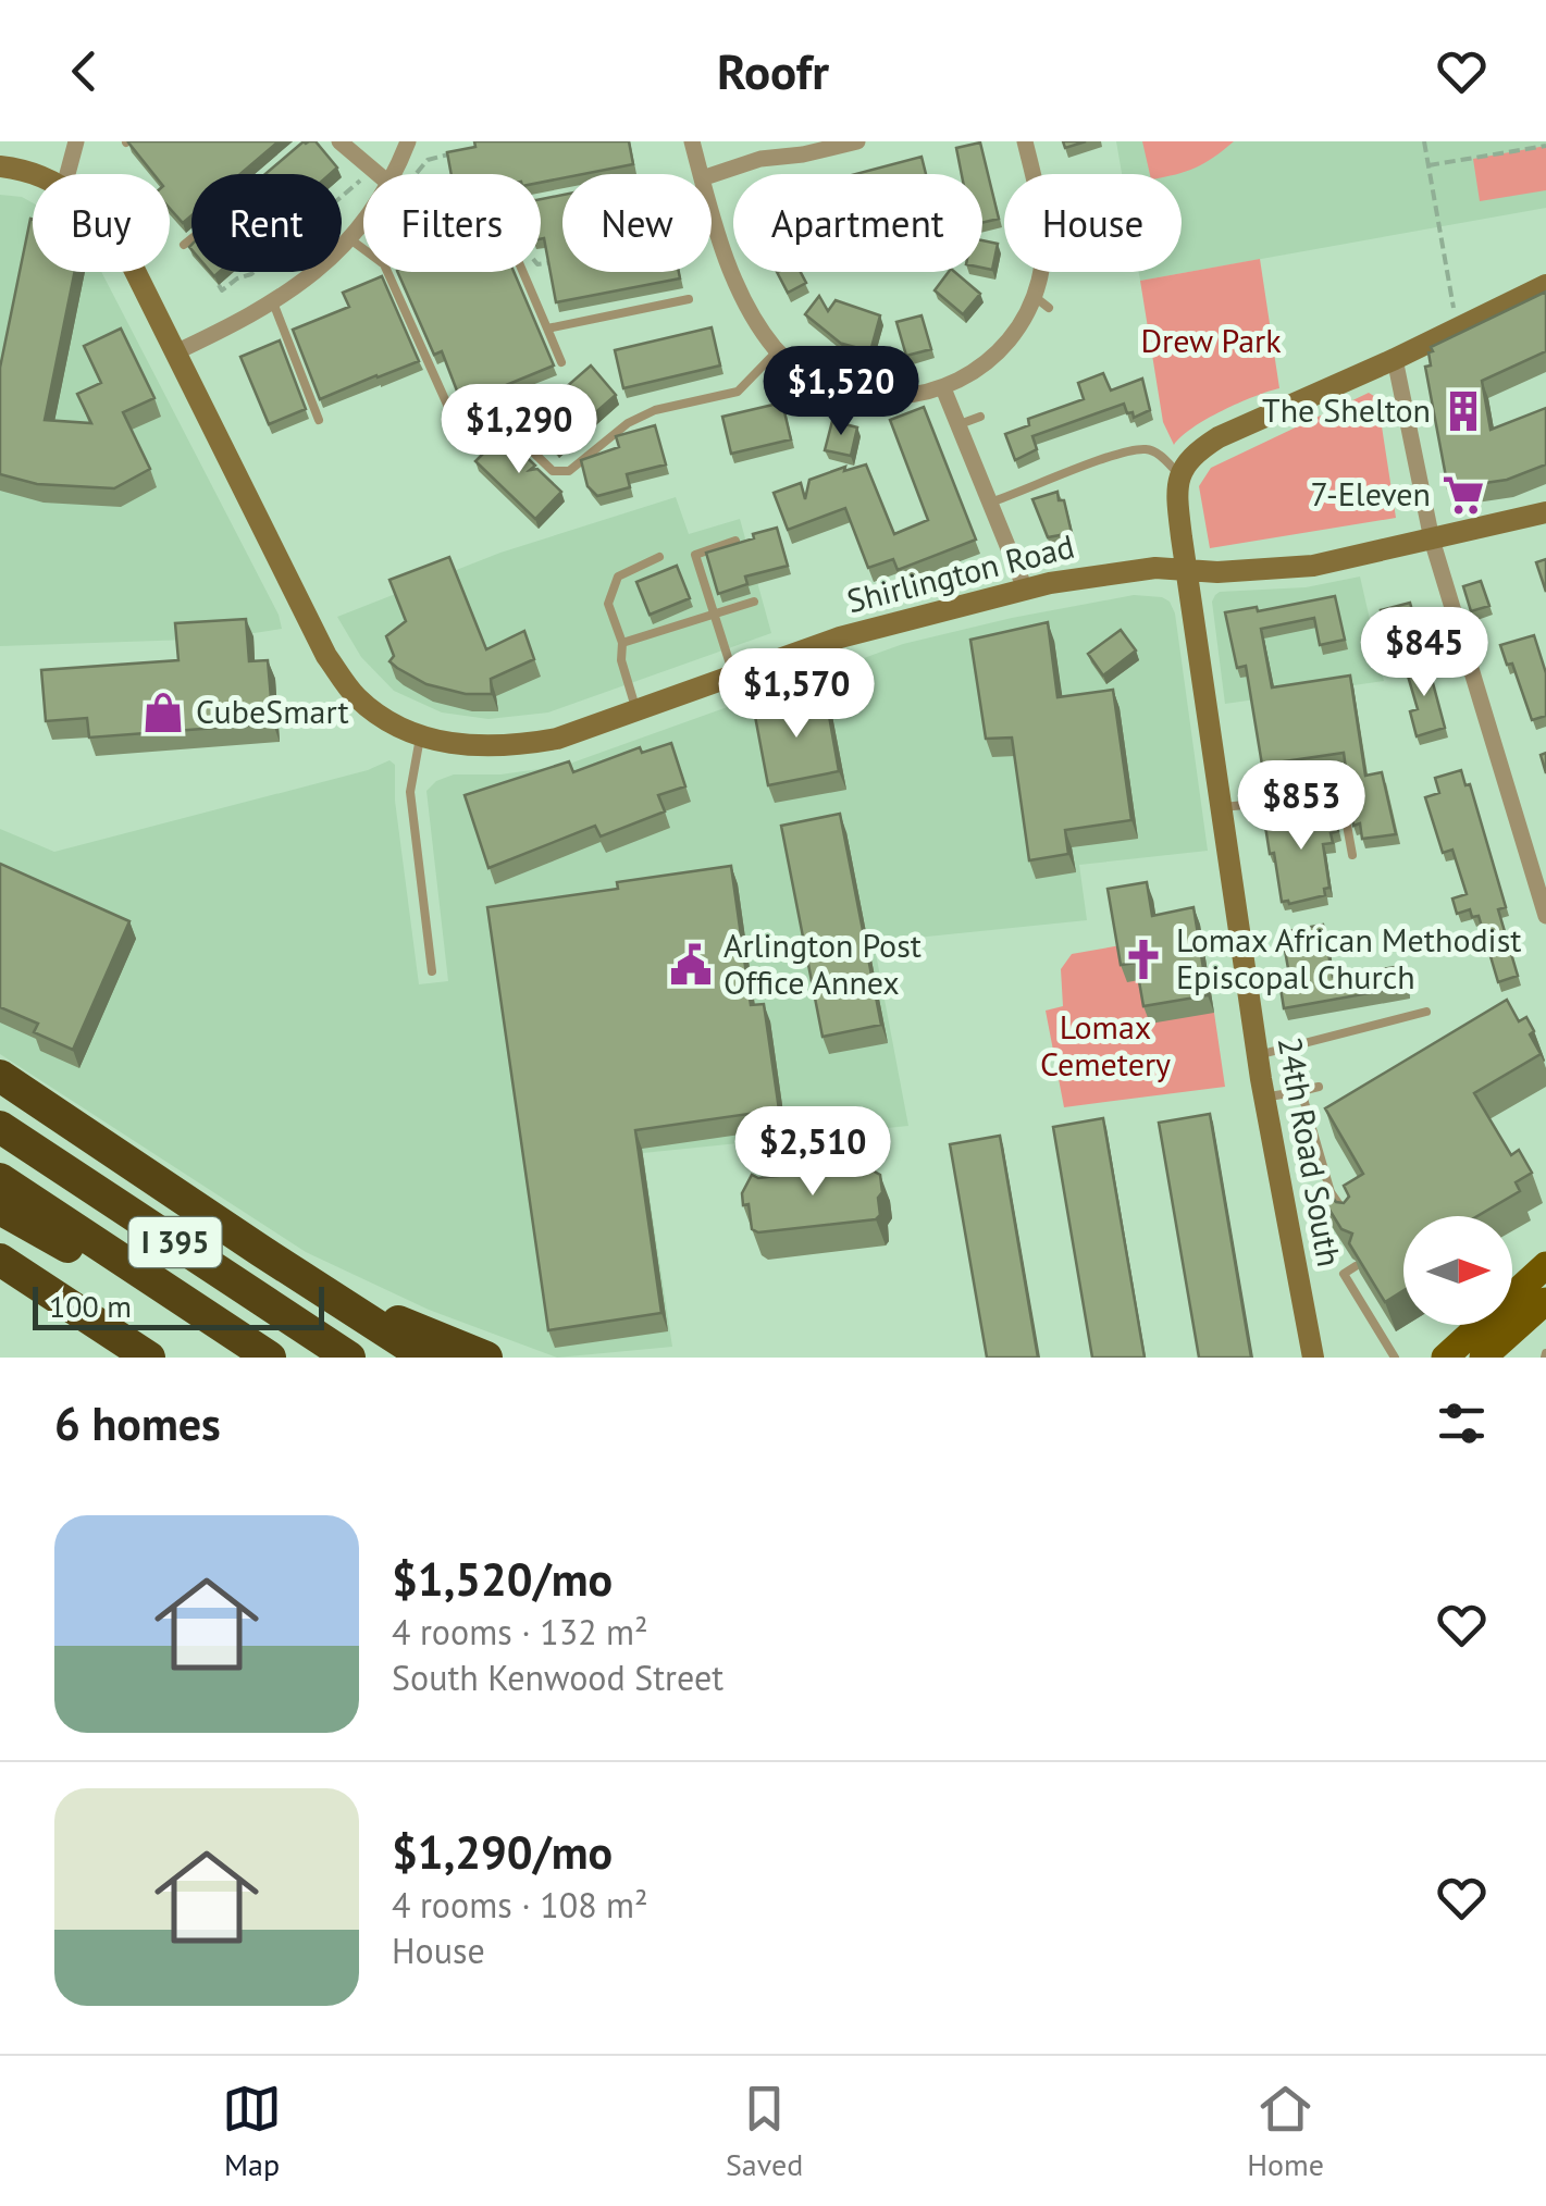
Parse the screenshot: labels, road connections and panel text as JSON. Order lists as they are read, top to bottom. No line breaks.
{"streets":{"highway":["I 395"],"main road":["Shirlington Road","24th Road South"]},"crossings":[["Shirlington Road","24th Road South"]],"parks":["Drew Park","Lomax Cemetery"],"places":{"building":["The Shelton"],"supermarket":["7-Eleven"],"shop":["CubeSmart"],"church":["Lomax African Methodist Episcopal Church"],"public building":["Arlington Post Office Annex"]},"scale_bar":"100 m","north":"right","page":{"header":"Roofr","chip":["Buy","Rent","Filters","New","Apartment","House"],"price":["$1,520","$1,290","$845","$1,570","$853","$2,510"],"scale":"100 m","heading":"6 homes","list":[{"name":"$1,520/mo","note":"4 rooms · 132 m² · South Kenwood Street"},{"name":"$1,290/mo","note":"4 rooms · 108 m² · House"}],"tabs":["Map","Saved","Home"]}}
